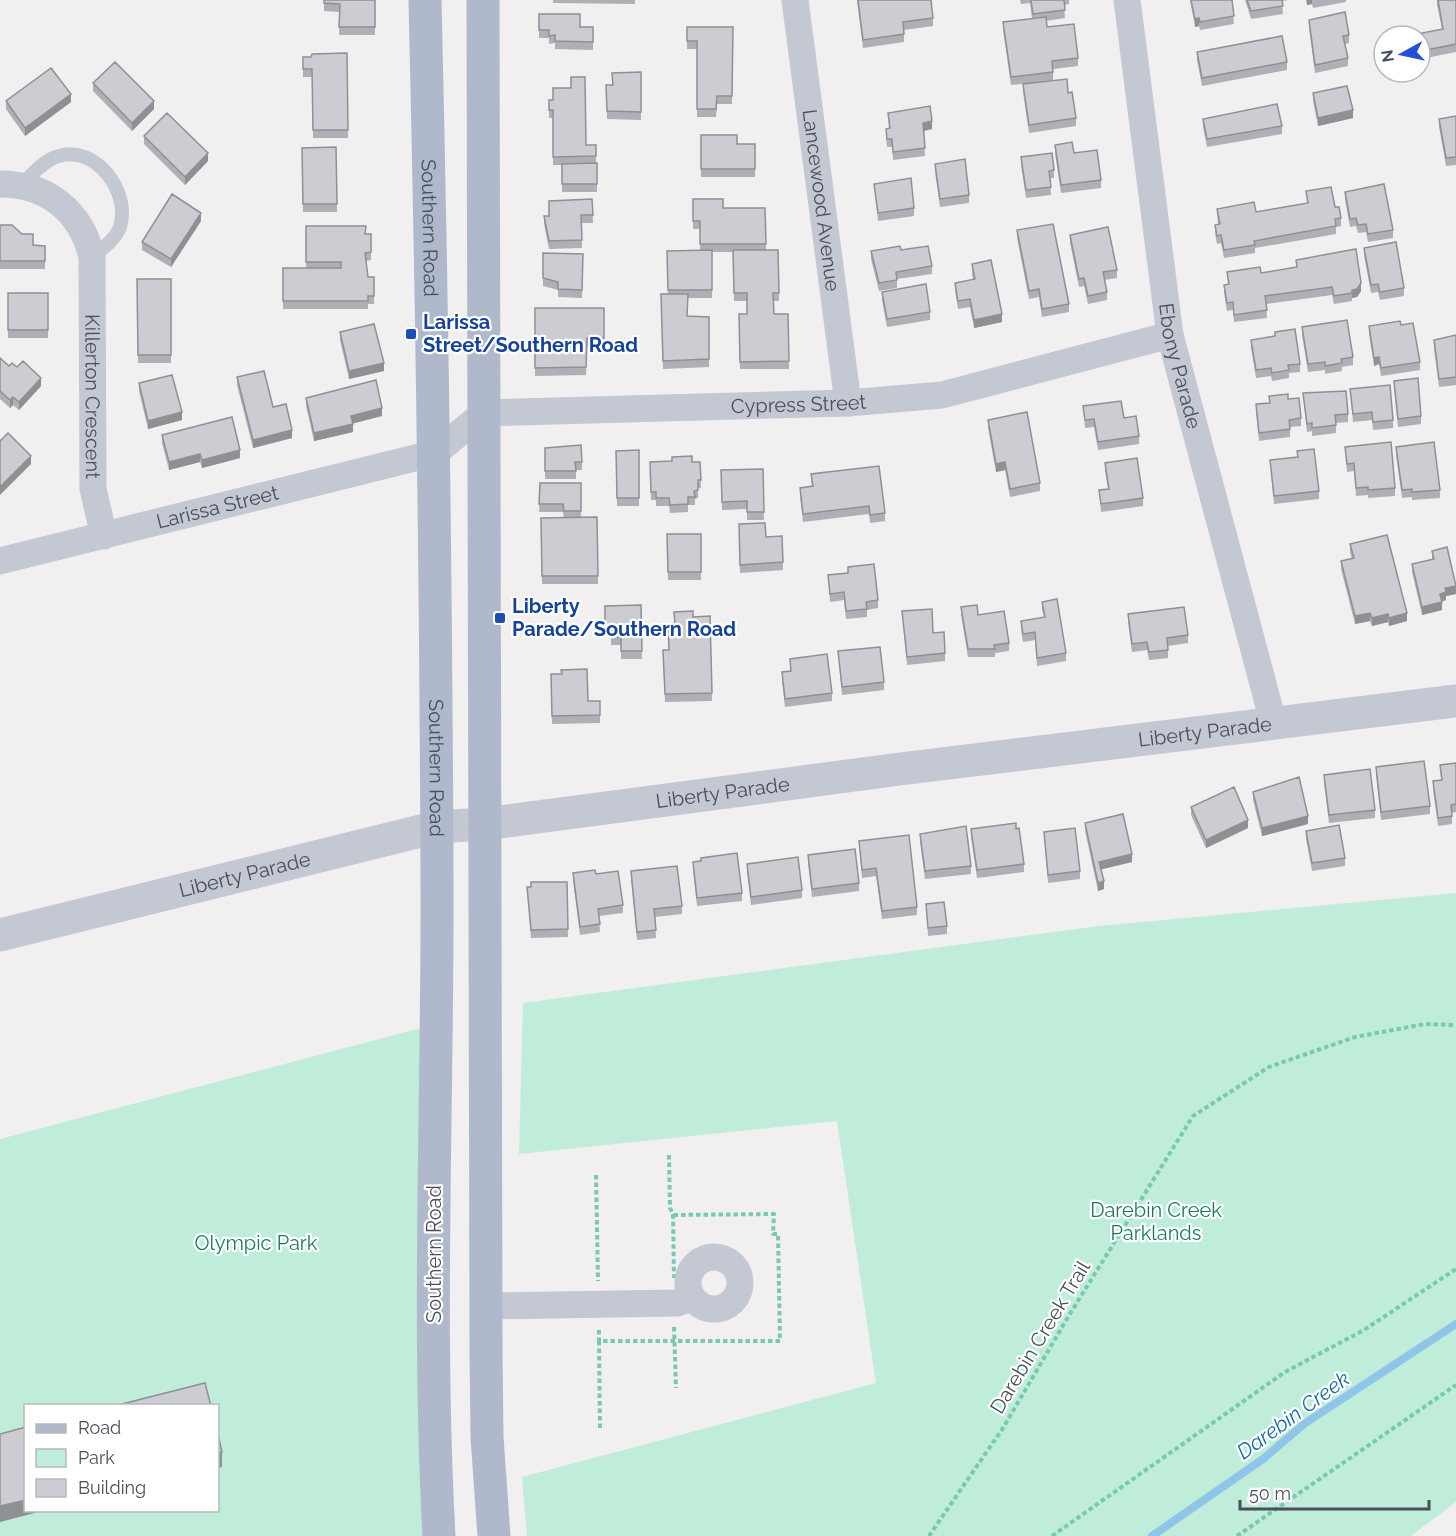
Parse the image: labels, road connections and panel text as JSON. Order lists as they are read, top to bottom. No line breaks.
{"streets":{"main road":["Southern Road"],"street":["Lancewood Avenue","Ebony Parade","Killerton Crescent","Cypress Street","Larissa Street","Liberty Parade"],"path":["Darebin Creek Trail"]},"crossings":[["Lancewood Avenue","Cypress Street"],["Southern Road","Larissa Street"],["Southern Road","Liberty Parade"],["Ebony Parade","Cypress Street"],["Ebony Parade","Liberty Parade"],["Killerton Crescent","Larissa Street"]],"water":["Darebin Creek"],"parks":["Darebin Creek Parklands","Olympic Park"],"places":{"transit":["Larissa Street/Southern Road","Liberty Parade/Southern Road"]},"legend":["Road","Park","Building"],"scale_bar":"50 m","north":"left"}
